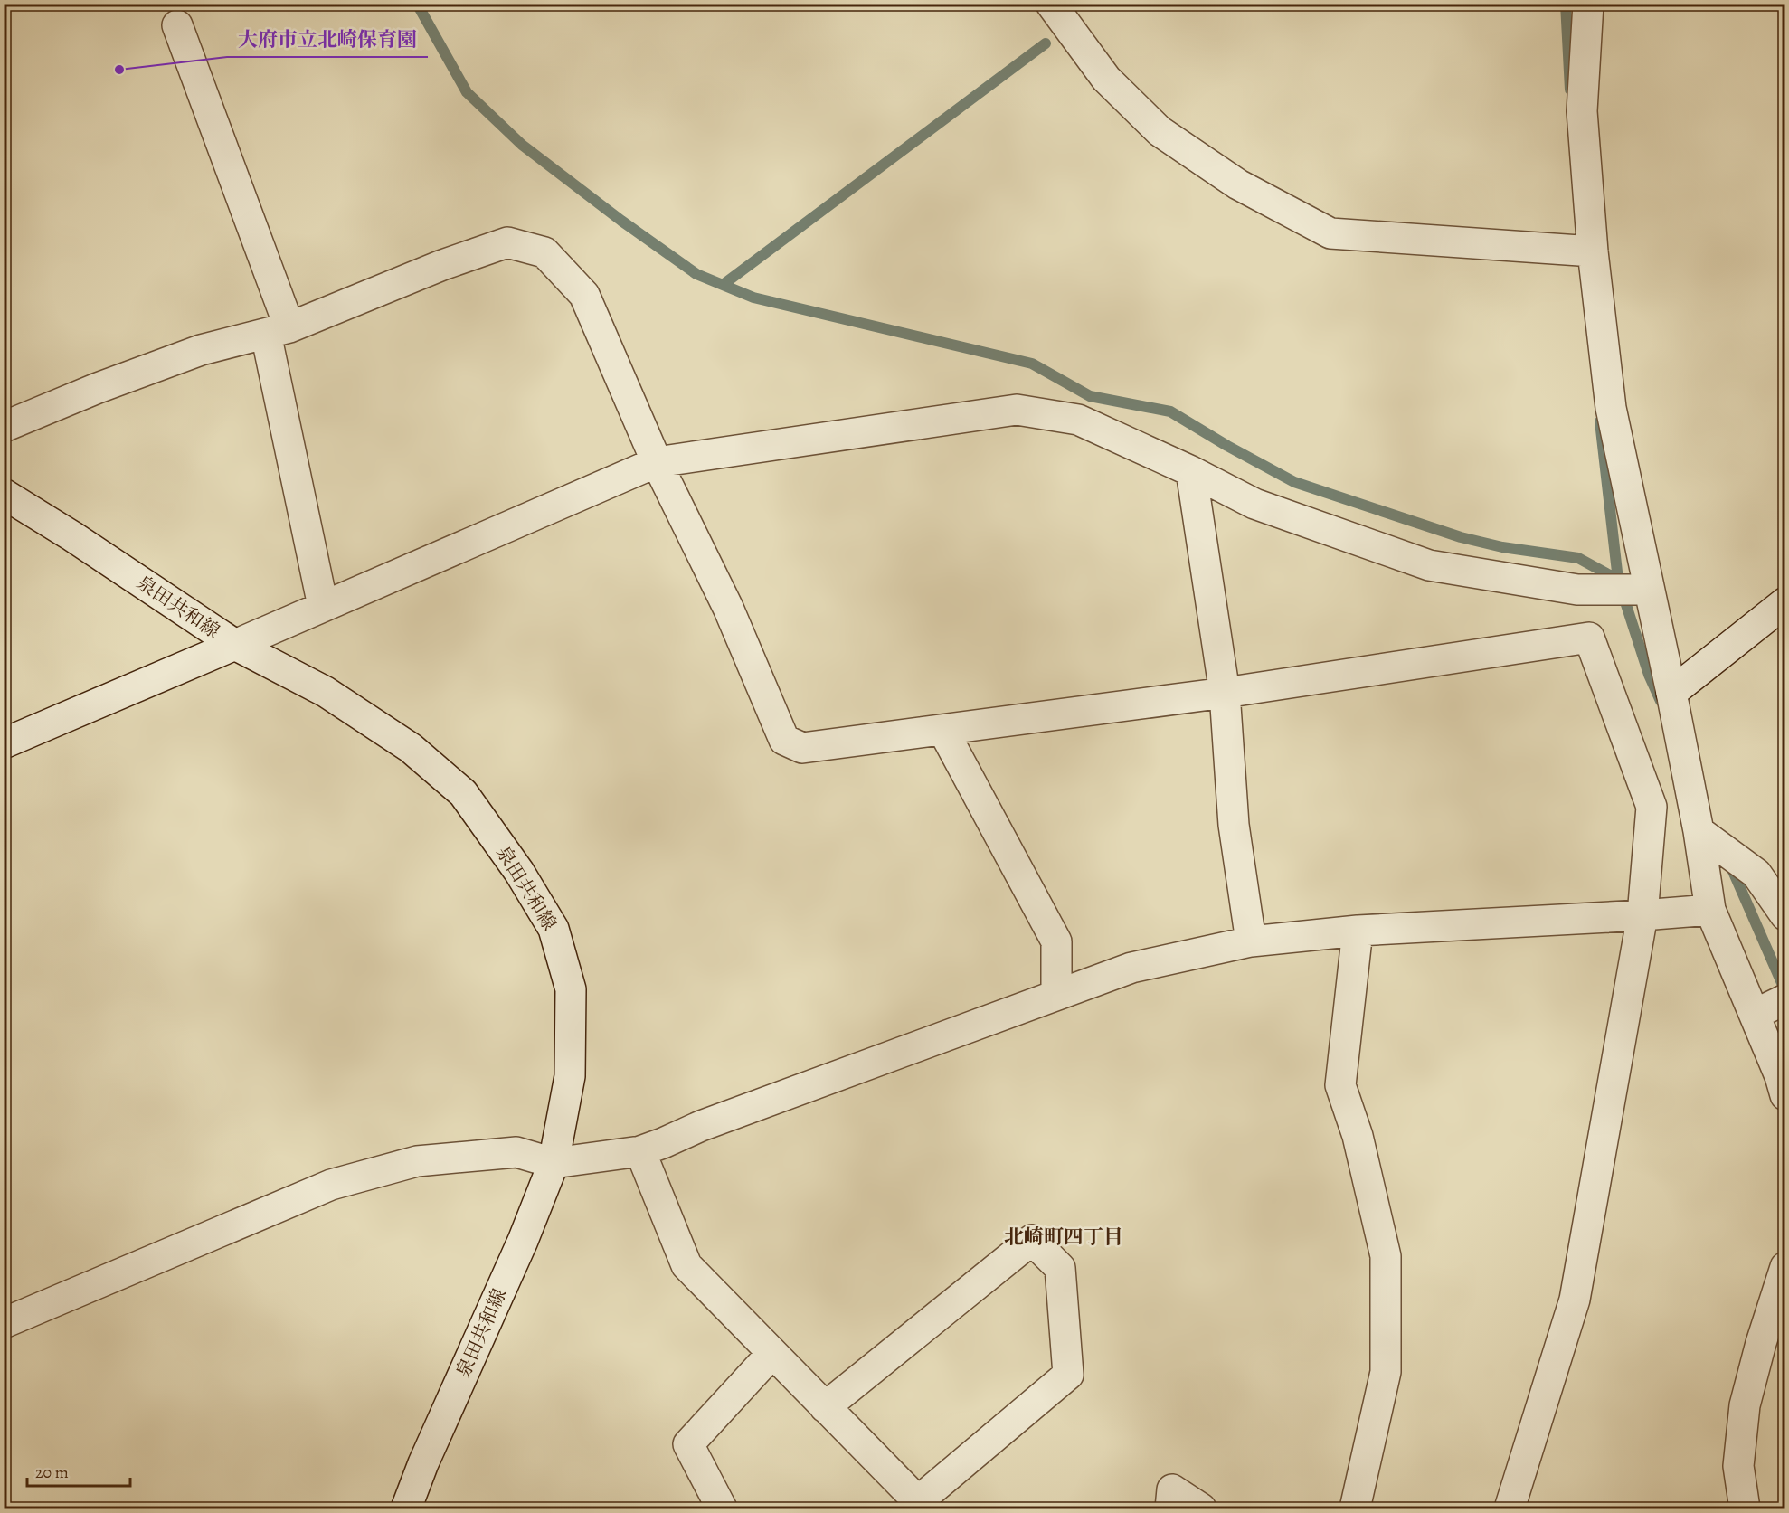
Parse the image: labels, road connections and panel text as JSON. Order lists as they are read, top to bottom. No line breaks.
{"streets":{"street":["泉田共和線"]},"districts":["北崎町四丁目"],"places":["大府市立北崎保育園"],"scale_bar":"20 m"}
